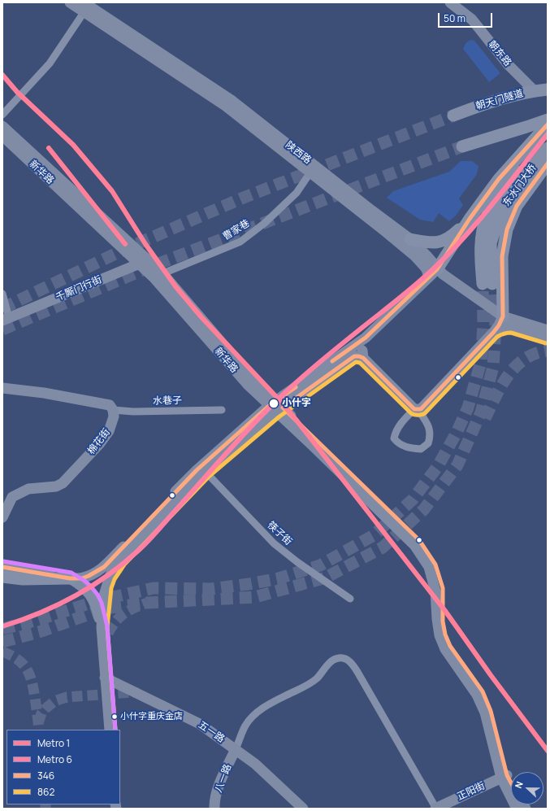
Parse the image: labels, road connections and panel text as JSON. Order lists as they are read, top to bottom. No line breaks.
{"streets":{"main road":["朝东路","朝天门隧道","陕西路","新华路","东水门大桥","千厮门行街","棉花街","五一路","八一路","正阳街"],"street":["曹家巷","水巷子","筷子街"]},"crossings":[["朝东路","朝天门隧道"],["陕西路","曹家巷"],["新华路","曹家巷"],["新华路","千厮门行街"],["新华路","正阳街"],["水巷子","棉花街"],["五一路","八一路"]],"places":["小什字","小什字重庆金店"],"lines":["metro line 1","transit line 346","metro line 6","transit line 862"],"legend":["Metro 1","Metro 6","346","862"],"scale_bar":"50 m","north":"left"}
